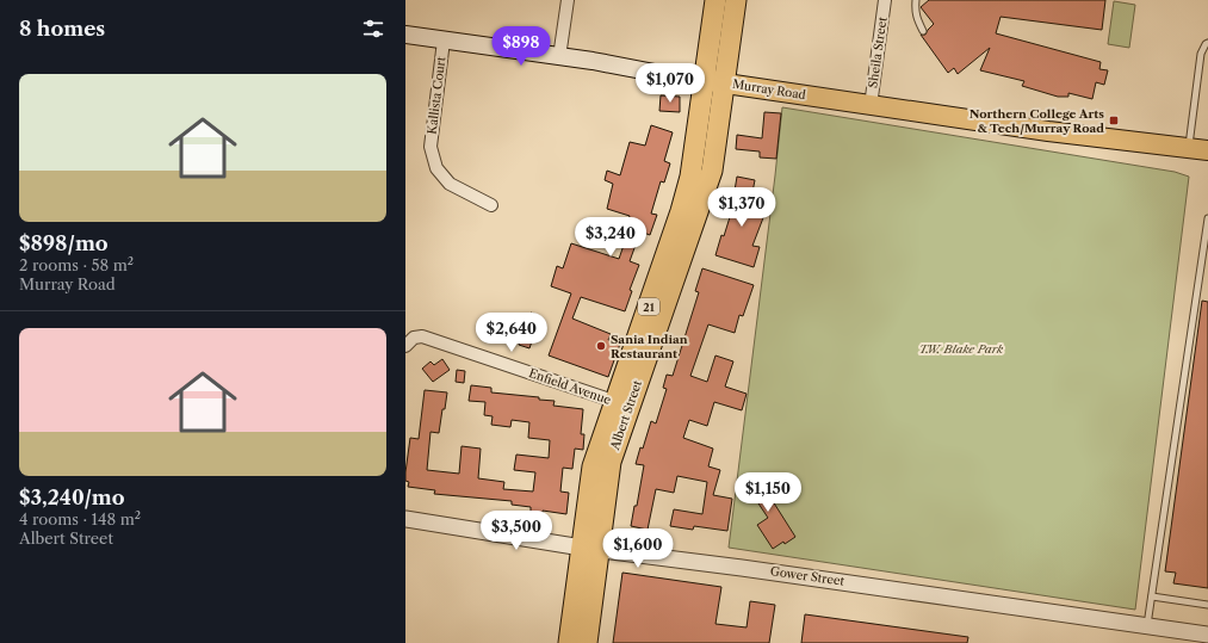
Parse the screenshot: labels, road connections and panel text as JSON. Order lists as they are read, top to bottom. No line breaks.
{"streets":{"highway":["21","Albert Street"],"main road":["Murray Road"],"street":["Sheila Street","Kallista Court","Enfield Avenue","Gower Street"]},"crossings":[["Sheila Street","Murray Road"],["Murray Road","Kallista Court"],["Murray Road","Albert Street"],["Enfield Avenue","Albert Street"],["Albert Street","Gower Street"]],"parks":["T.W. Blake Park"],"places":{"transit":["Northern College Arts & Tech/Murray Road"],"other":["Sania Indian Restaurant"]},"page":{"heading":"8 homes","price":["$898","$1,070","$1,370","$3,240","$2,640","$1,150","$3,500","$1,600"],"list":[{"name":"$898/mo","note":"2 rooms · 58 m² · Murray Road"},{"name":"$3,240/mo","note":"4 rooms · 148 m² · Albert Street"}]}}
